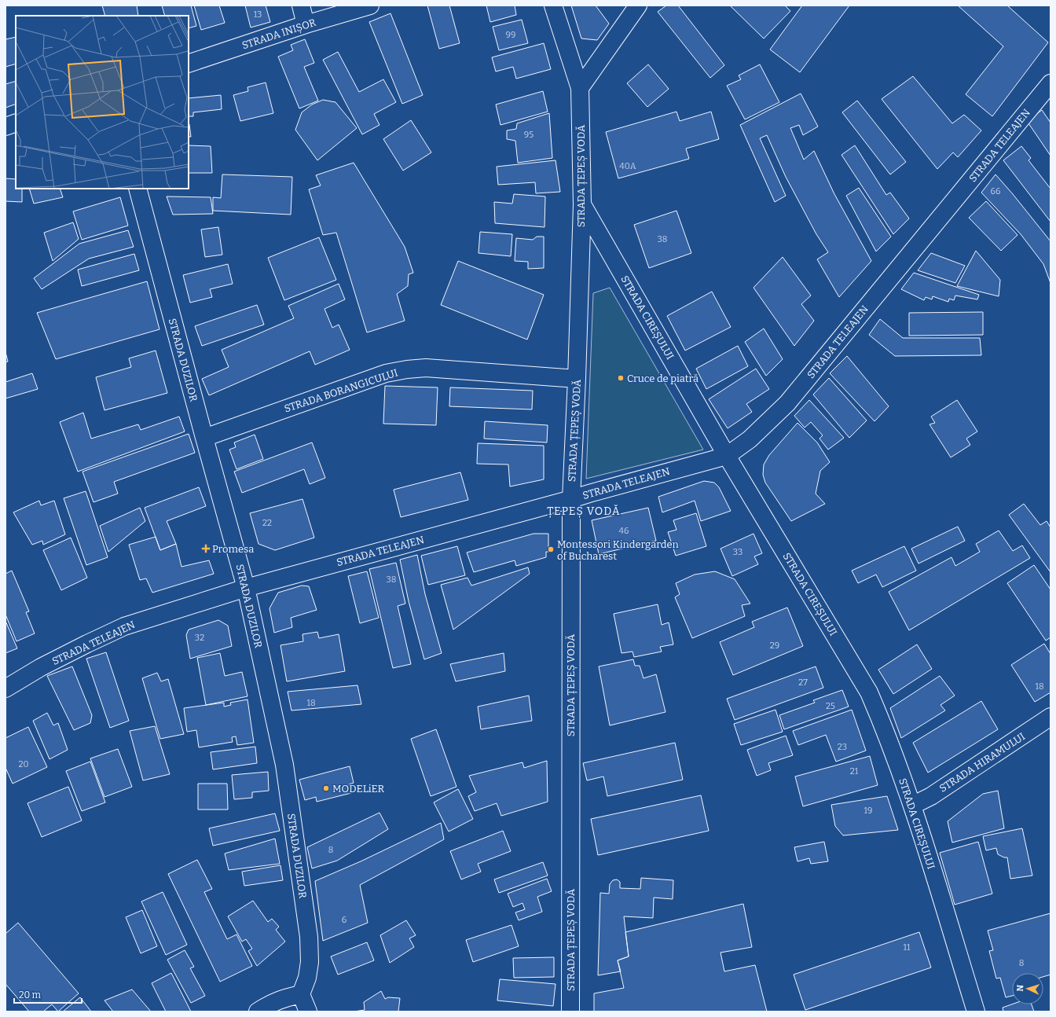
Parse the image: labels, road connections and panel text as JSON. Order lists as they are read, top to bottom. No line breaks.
{"streets":{"street":["STRADA INIȘOR","STRADA TELEAJEN","STRADA ȚEPEȘ VODĂ","STRADA CIREȘULUI","STRADA DUZILOR","STRADA BORANGICULUI","STRADA HIRAMULUI"]},"crossings":[["STRADA TELEAJEN","STRADA ȚEPEȘ VODĂ"],["STRADA TELEAJEN","STRADA CIREȘULUI"],["STRADA TELEAJEN","STRADA DUZILOR"],["STRADA ȚEPEȘ VODĂ","STRADA CIREȘULUI"],["STRADA ȚEPEȘ VODĂ","STRADA BORANGICULUI"],["STRADA CIREȘULUI","STRADA HIRAMULUI"],["STRADA DUZILOR","STRADA BORANGICULUI"]],"districts":["ȚEPEȘ VODĂ"],"places":{"other":["Cruce de piatră","Montessori Kindergarden of Bucharest","MODELiER"],"health":["Promesa"]},"house_numbers":["13","99","95","40A","66","38","22","46","33","38","32","29","27","18","18","25","23","20","21","19","8","6","11","8"],"scale_bar":"20 m","north":"left"}
